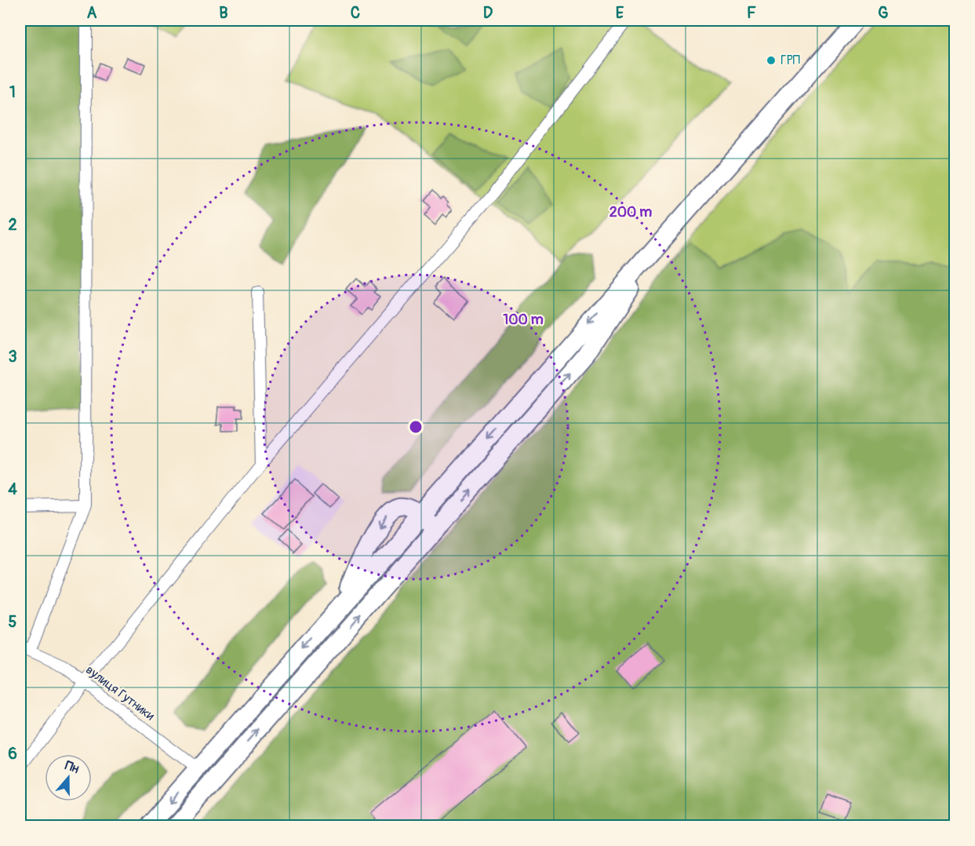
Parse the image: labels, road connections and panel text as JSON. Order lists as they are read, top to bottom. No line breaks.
{"streets":{"street":["вулиця Гутники"]},"places":["ГРП"],"north":"top","grid":{"columns":["A","B","C","D","E","F","G"],"rows":["1","2","3","4","5","6"]},"rings":["200 m","100 m"]}
